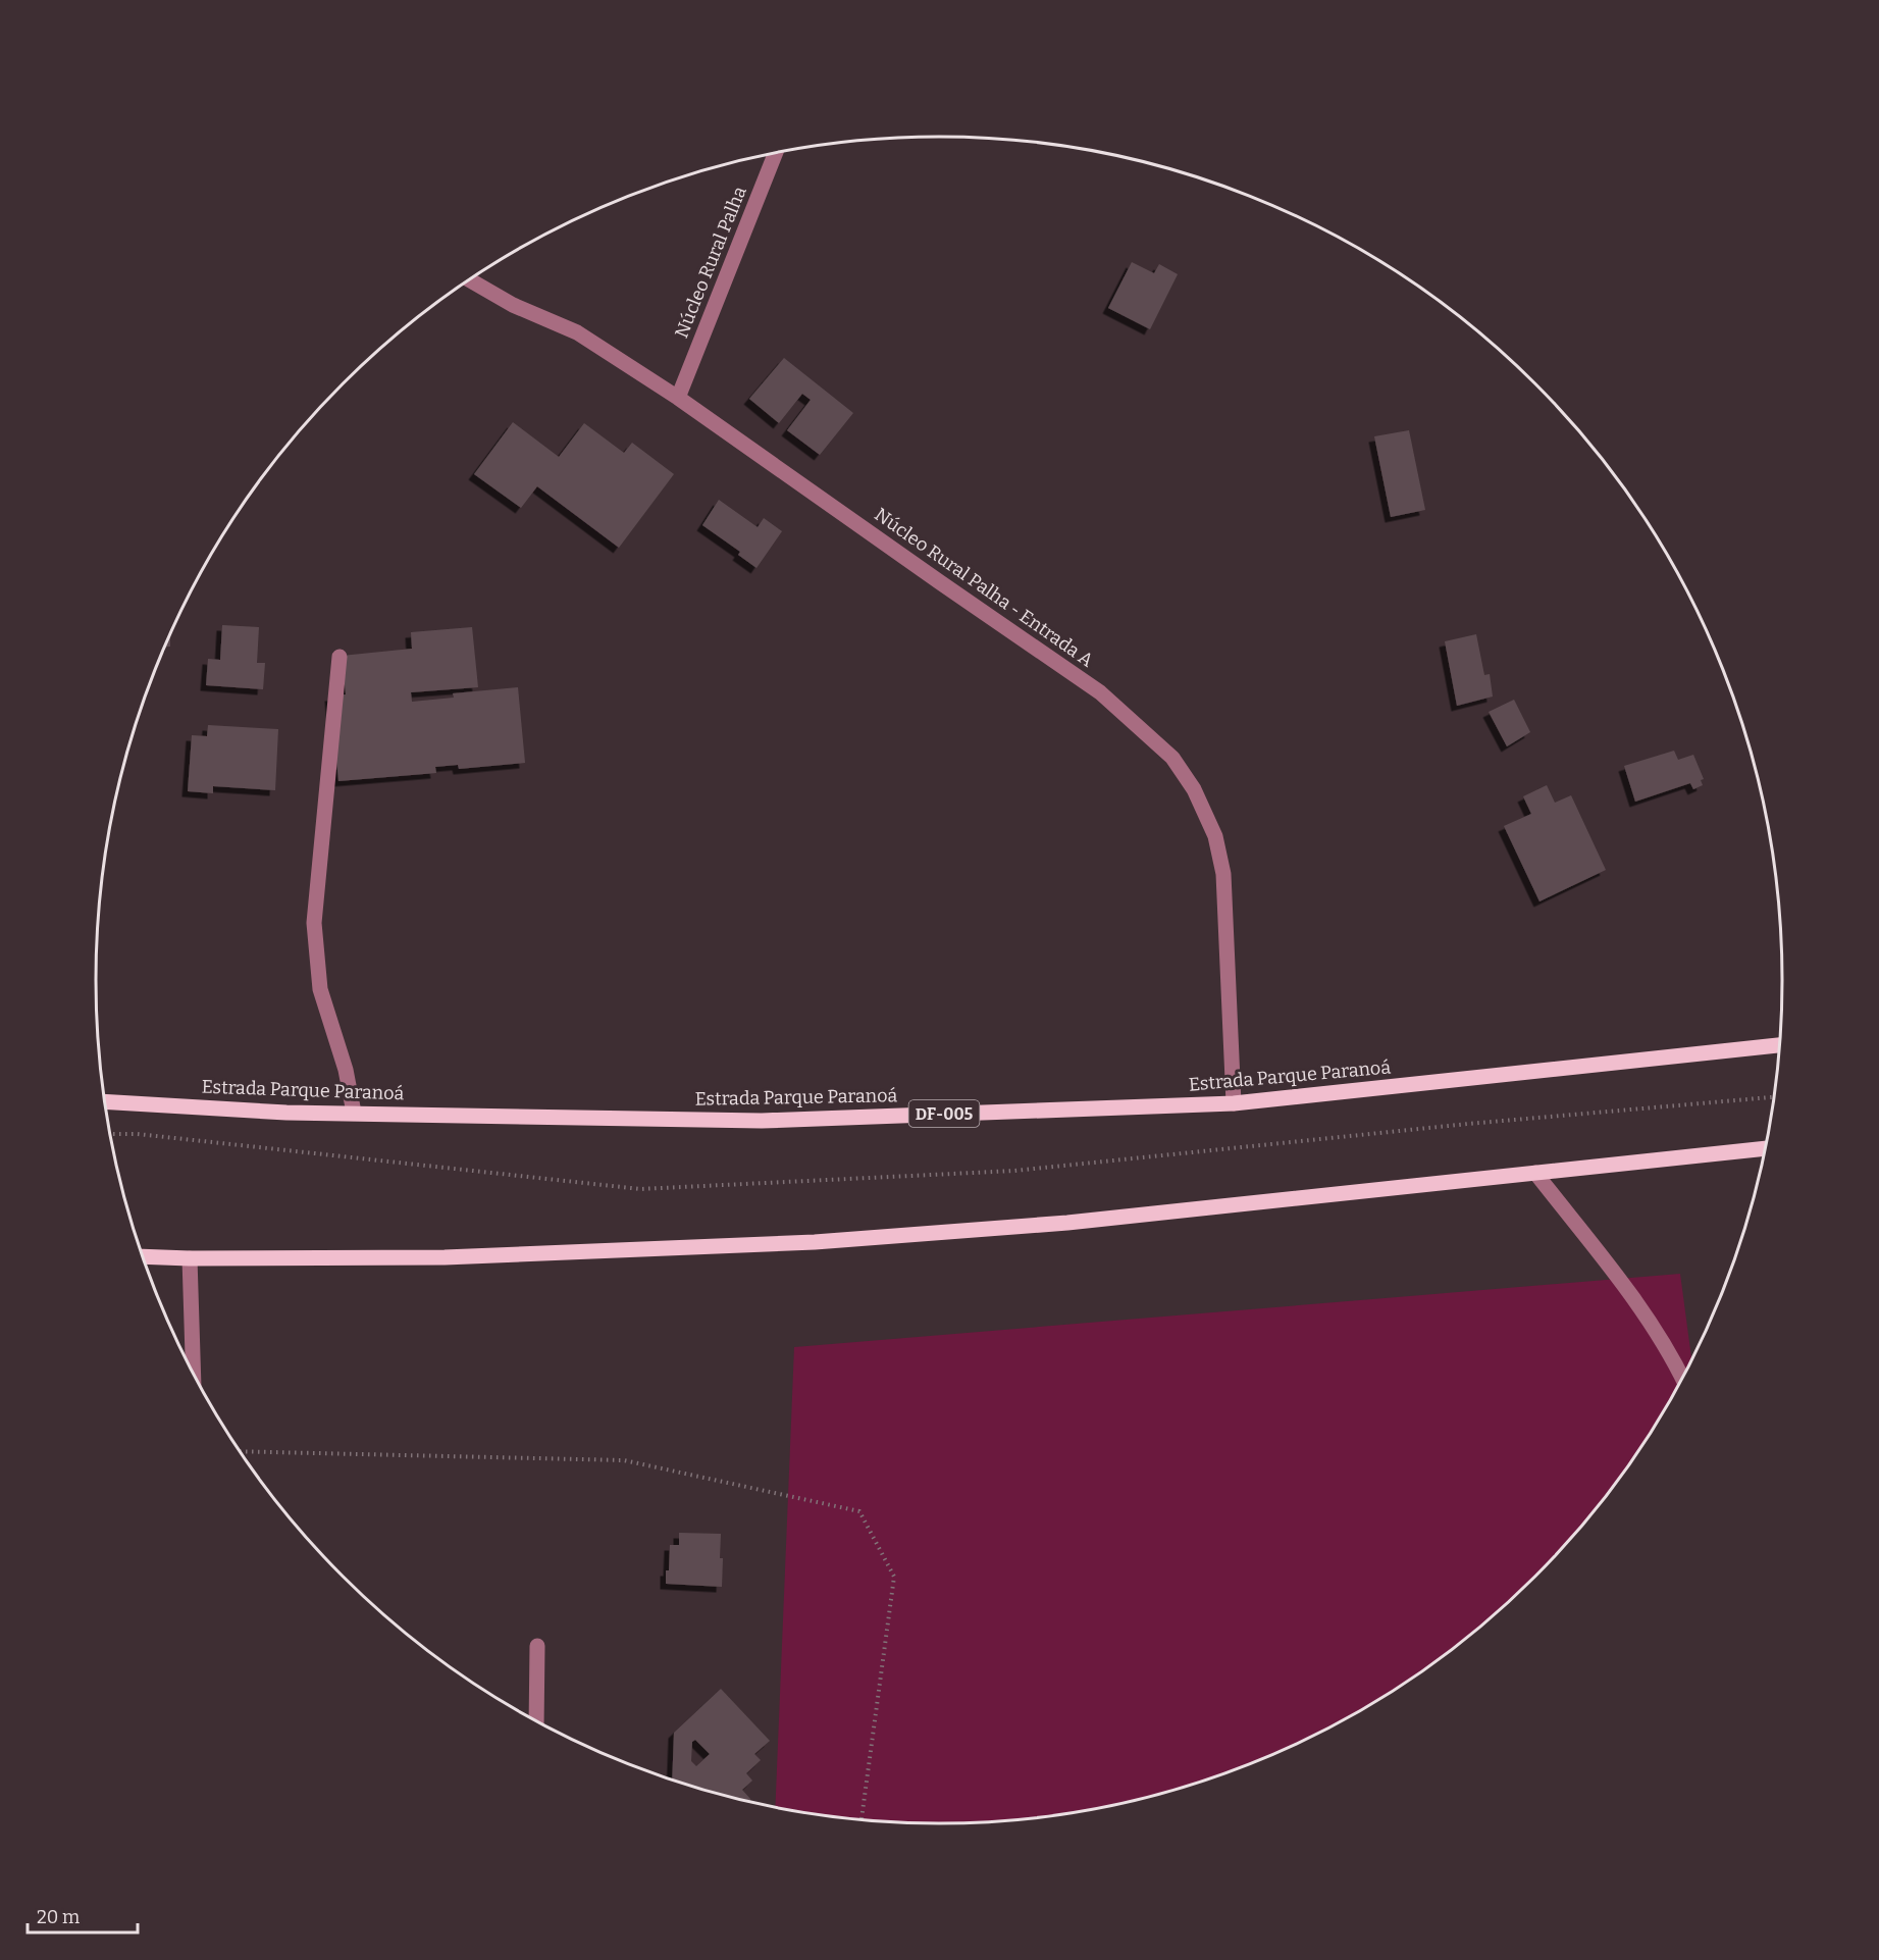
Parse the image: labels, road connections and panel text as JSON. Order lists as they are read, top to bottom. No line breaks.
{"streets":{"main road":["Estrada Parque Paranoá","DF-005"],"street":["Núcleo Rural Palha","Núcleo Rural Palha - Entrada A"]},"crossings":[["Núcleo Rural Palha","Núcleo Rural Palha - Entrada A"],["Núcleo Rural Palha - Entrada A","Estrada Parque Paranoá"]],"scale_bar":"20 m"}
